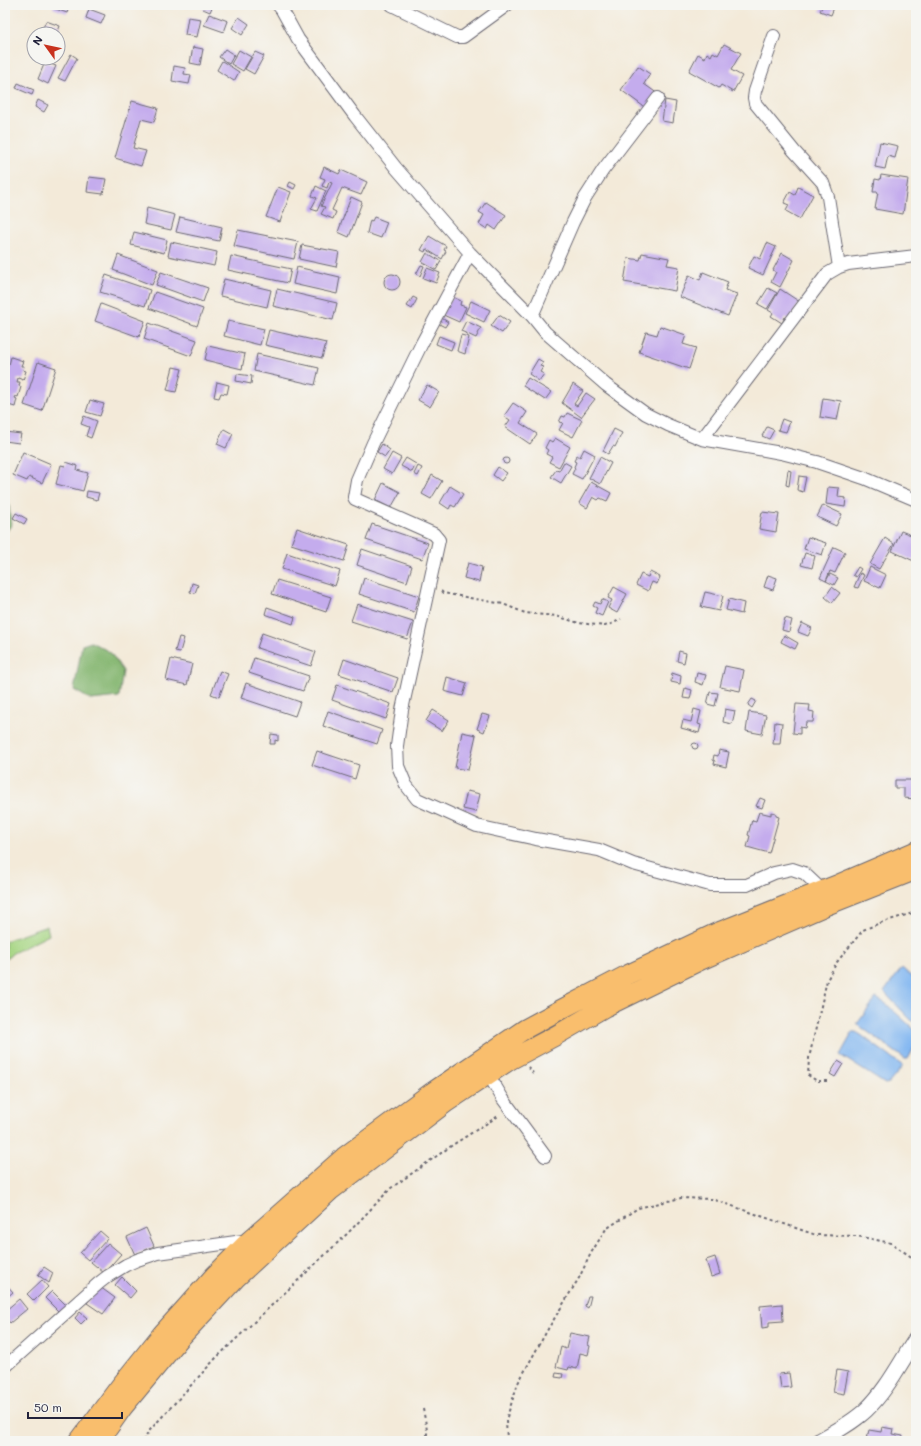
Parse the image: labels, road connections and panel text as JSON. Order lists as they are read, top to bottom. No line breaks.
{"scale_bar":"50 m","north":"top left"}
